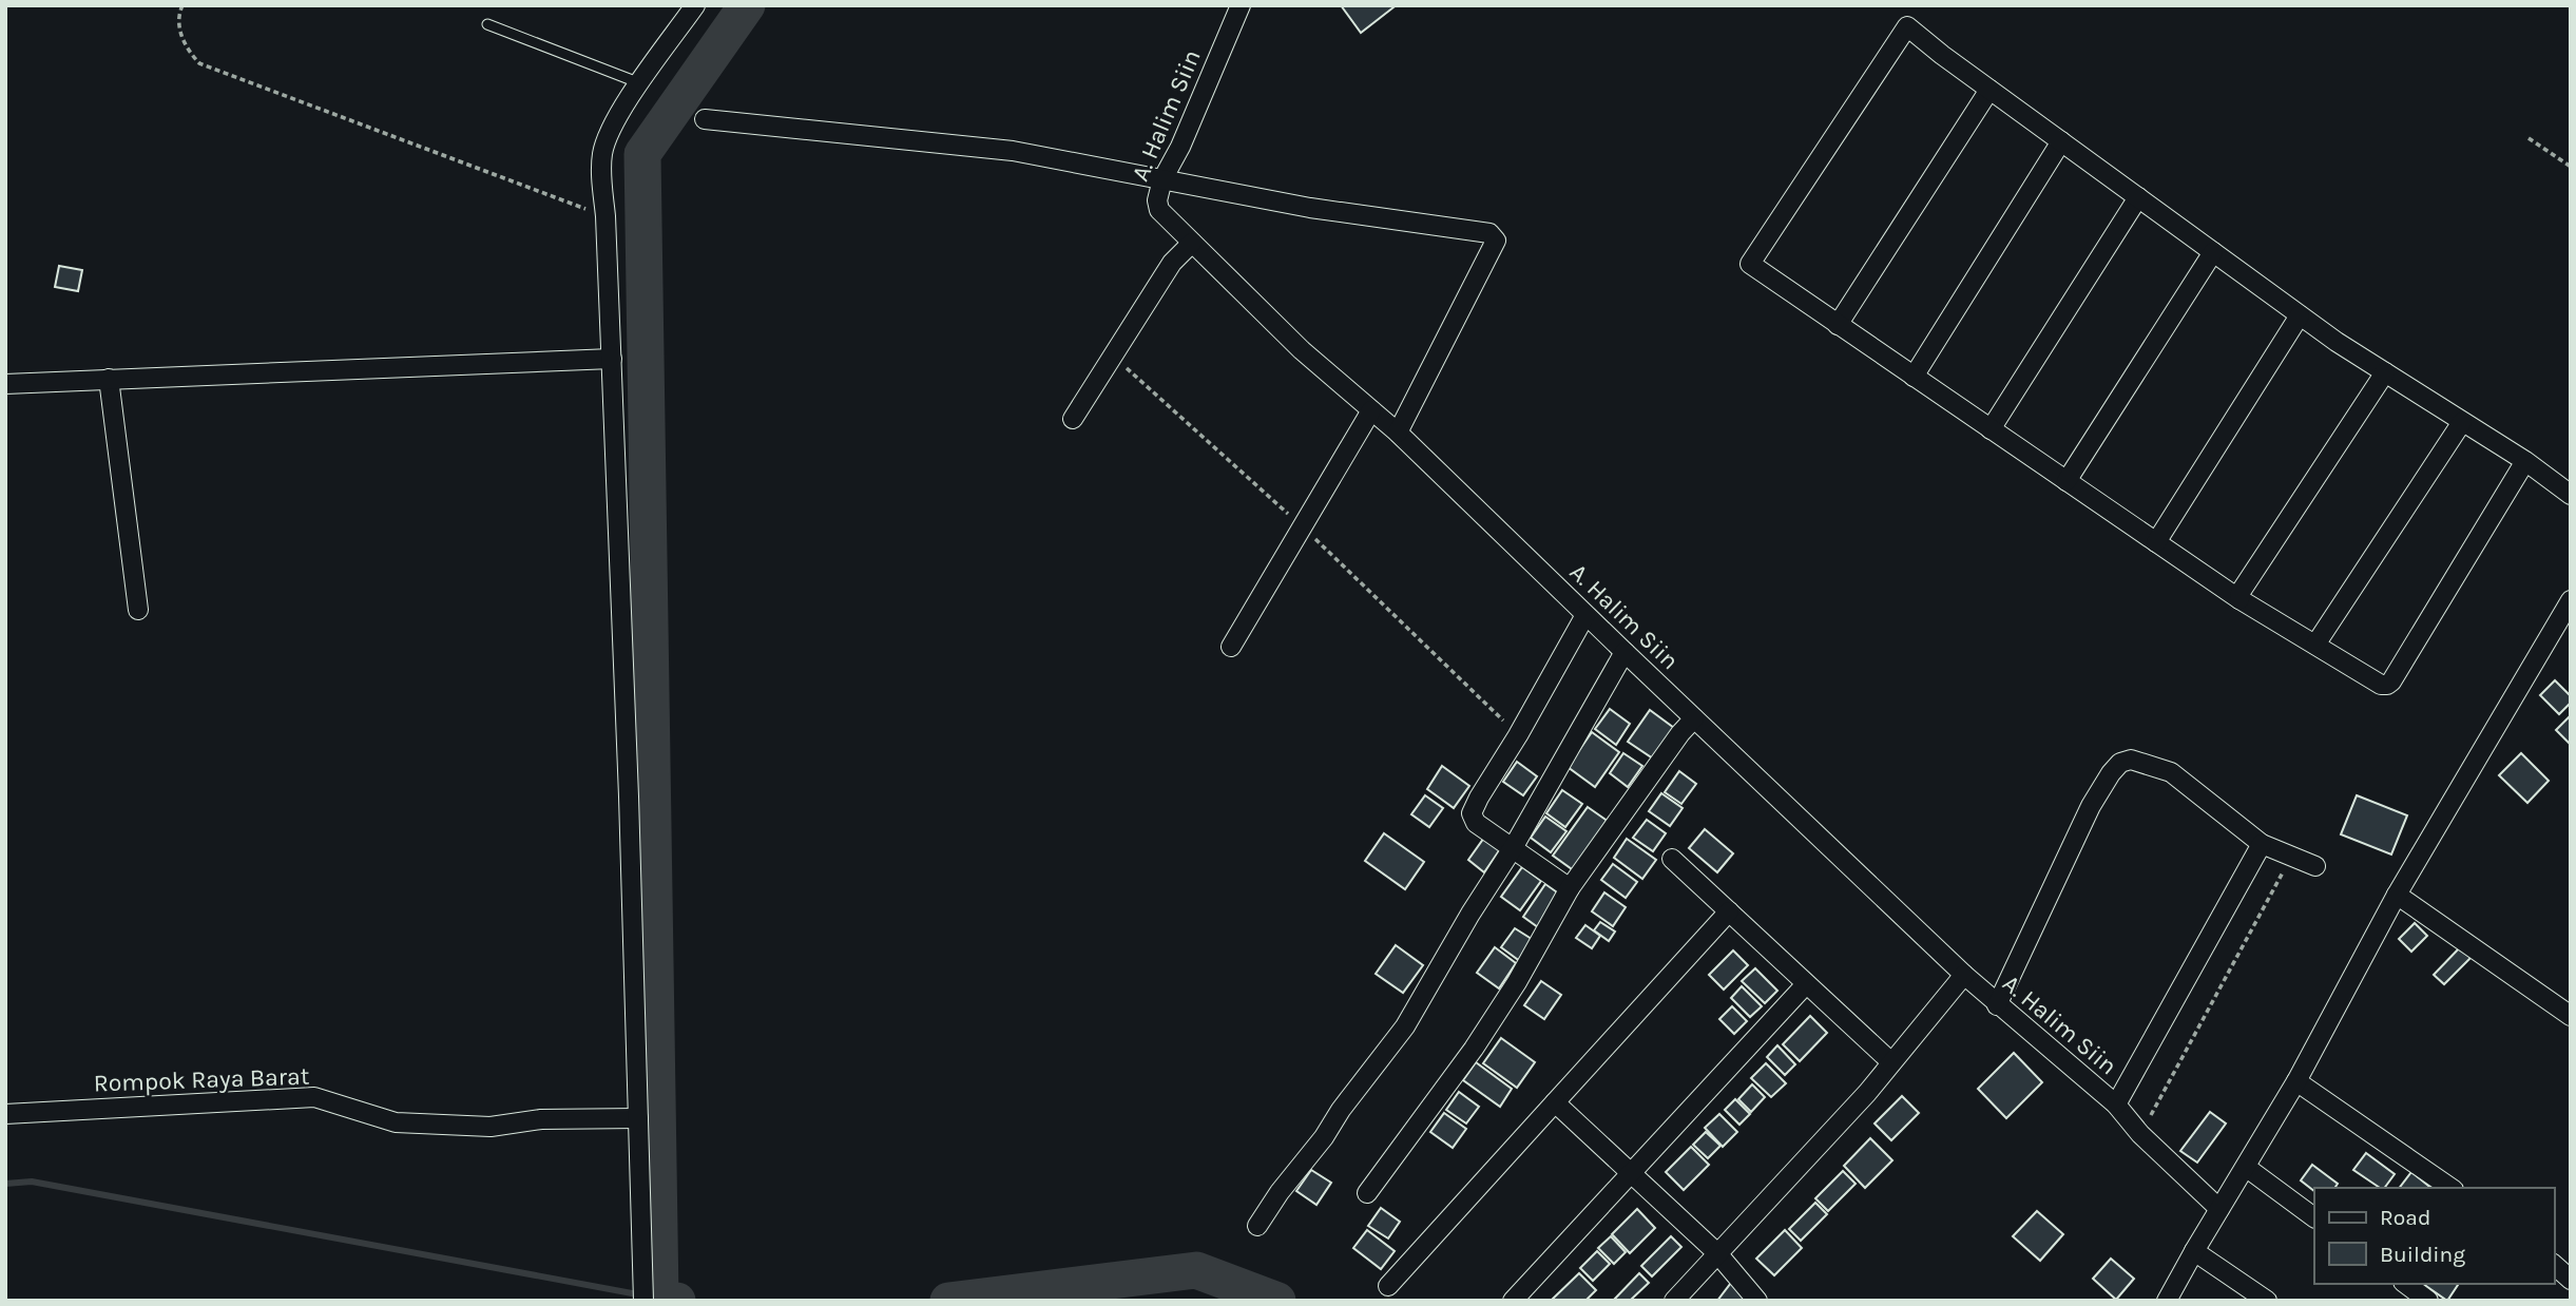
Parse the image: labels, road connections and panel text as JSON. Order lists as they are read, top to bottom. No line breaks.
{"streets":{"street":["A. Halim Siin","Rompok Raya Barat"]},"legend":["Road","Building"]}
